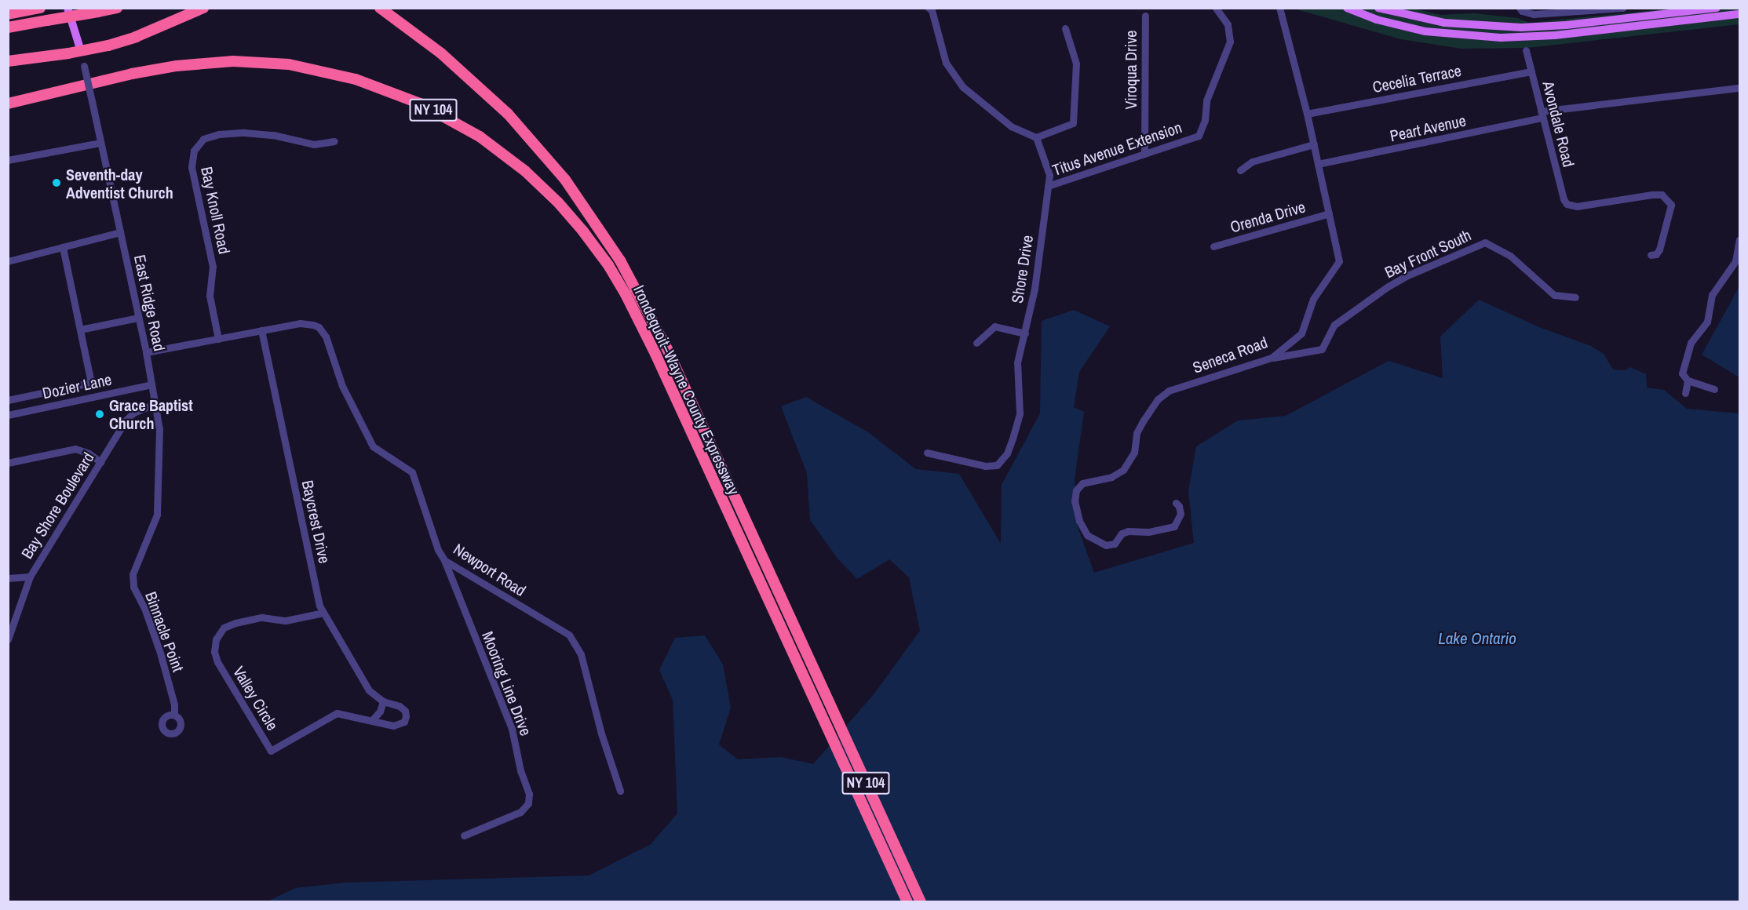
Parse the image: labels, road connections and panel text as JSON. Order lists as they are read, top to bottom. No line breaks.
{"streets":{"highway":["NY 104","Irondequoit–Wayne County Expressway"],"main road":["East Ridge Road"],"street":["Viroqua Drive","Cecelia Terrace","Avondale Road","Peart Avenue","Titus Avenue Extension","Bay Knoll Road","Orenda Drive","Bay Front South","Shore Drive","Seneca Road","Dozier Lane","Bay Shore Boulevard","Baycrest Drive","Newport Road","Binnacle Point","Mooring Line Drive","Valley Circle"]},"crossings":[["Viroqua Drive","Titus Avenue Extension"],["Cecelia Terrace","Avondale Road"],["Cecelia Terrace","Seneca Road"],["Avondale Road","Peart Avenue"],["Peart Avenue","Seneca Road"],["Titus Avenue Extension","Shore Drive"],["Bay Knoll Road","Newport Road"],["Orenda Drive","Seneca Road"],["Bay Front South","Seneca Road"],["East Ridge Road","Dozier Lane"],["East Ridge Road","Bay Shore Boulevard"],["East Ridge Road","Newport Road"],["East Ridge Road","Binnacle Point"],["Baycrest Drive","Newport Road"],["Baycrest Drive","Valley Circle"],["Newport Road","Mooring Line Drive"]],"water":["Lake Ontario"],"places":["Seventh-day Adventist Church","Grace Baptist Church"]}
